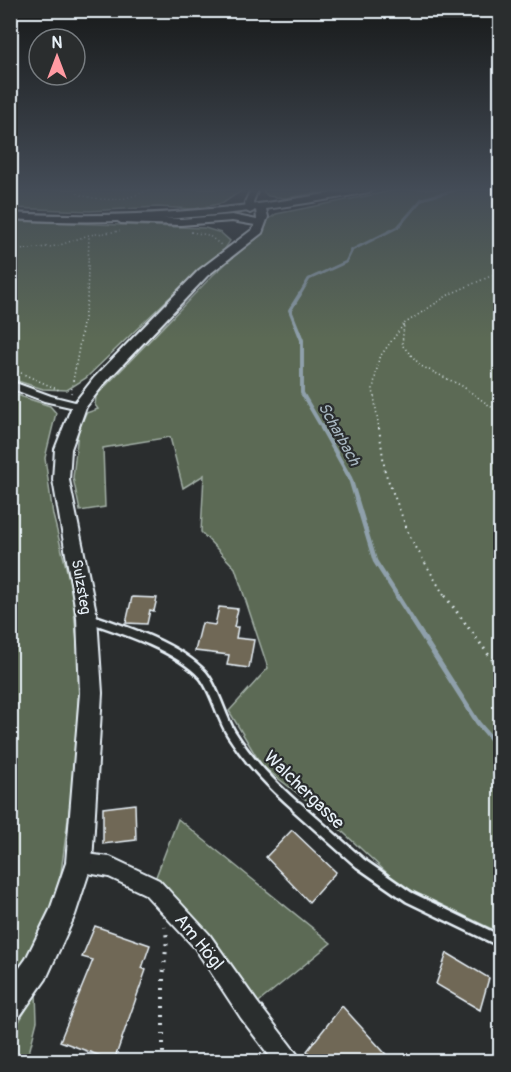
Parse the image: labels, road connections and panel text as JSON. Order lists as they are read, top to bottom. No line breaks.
{"streets":{"street":["Sulzsteg","Am Högl"],"lane":["Walchergasse"]},"crossings":[["Sulzsteg","Walchergasse"],["Sulzsteg","Am Högl"]],"water":["Scharbach"],"north":"top"}
